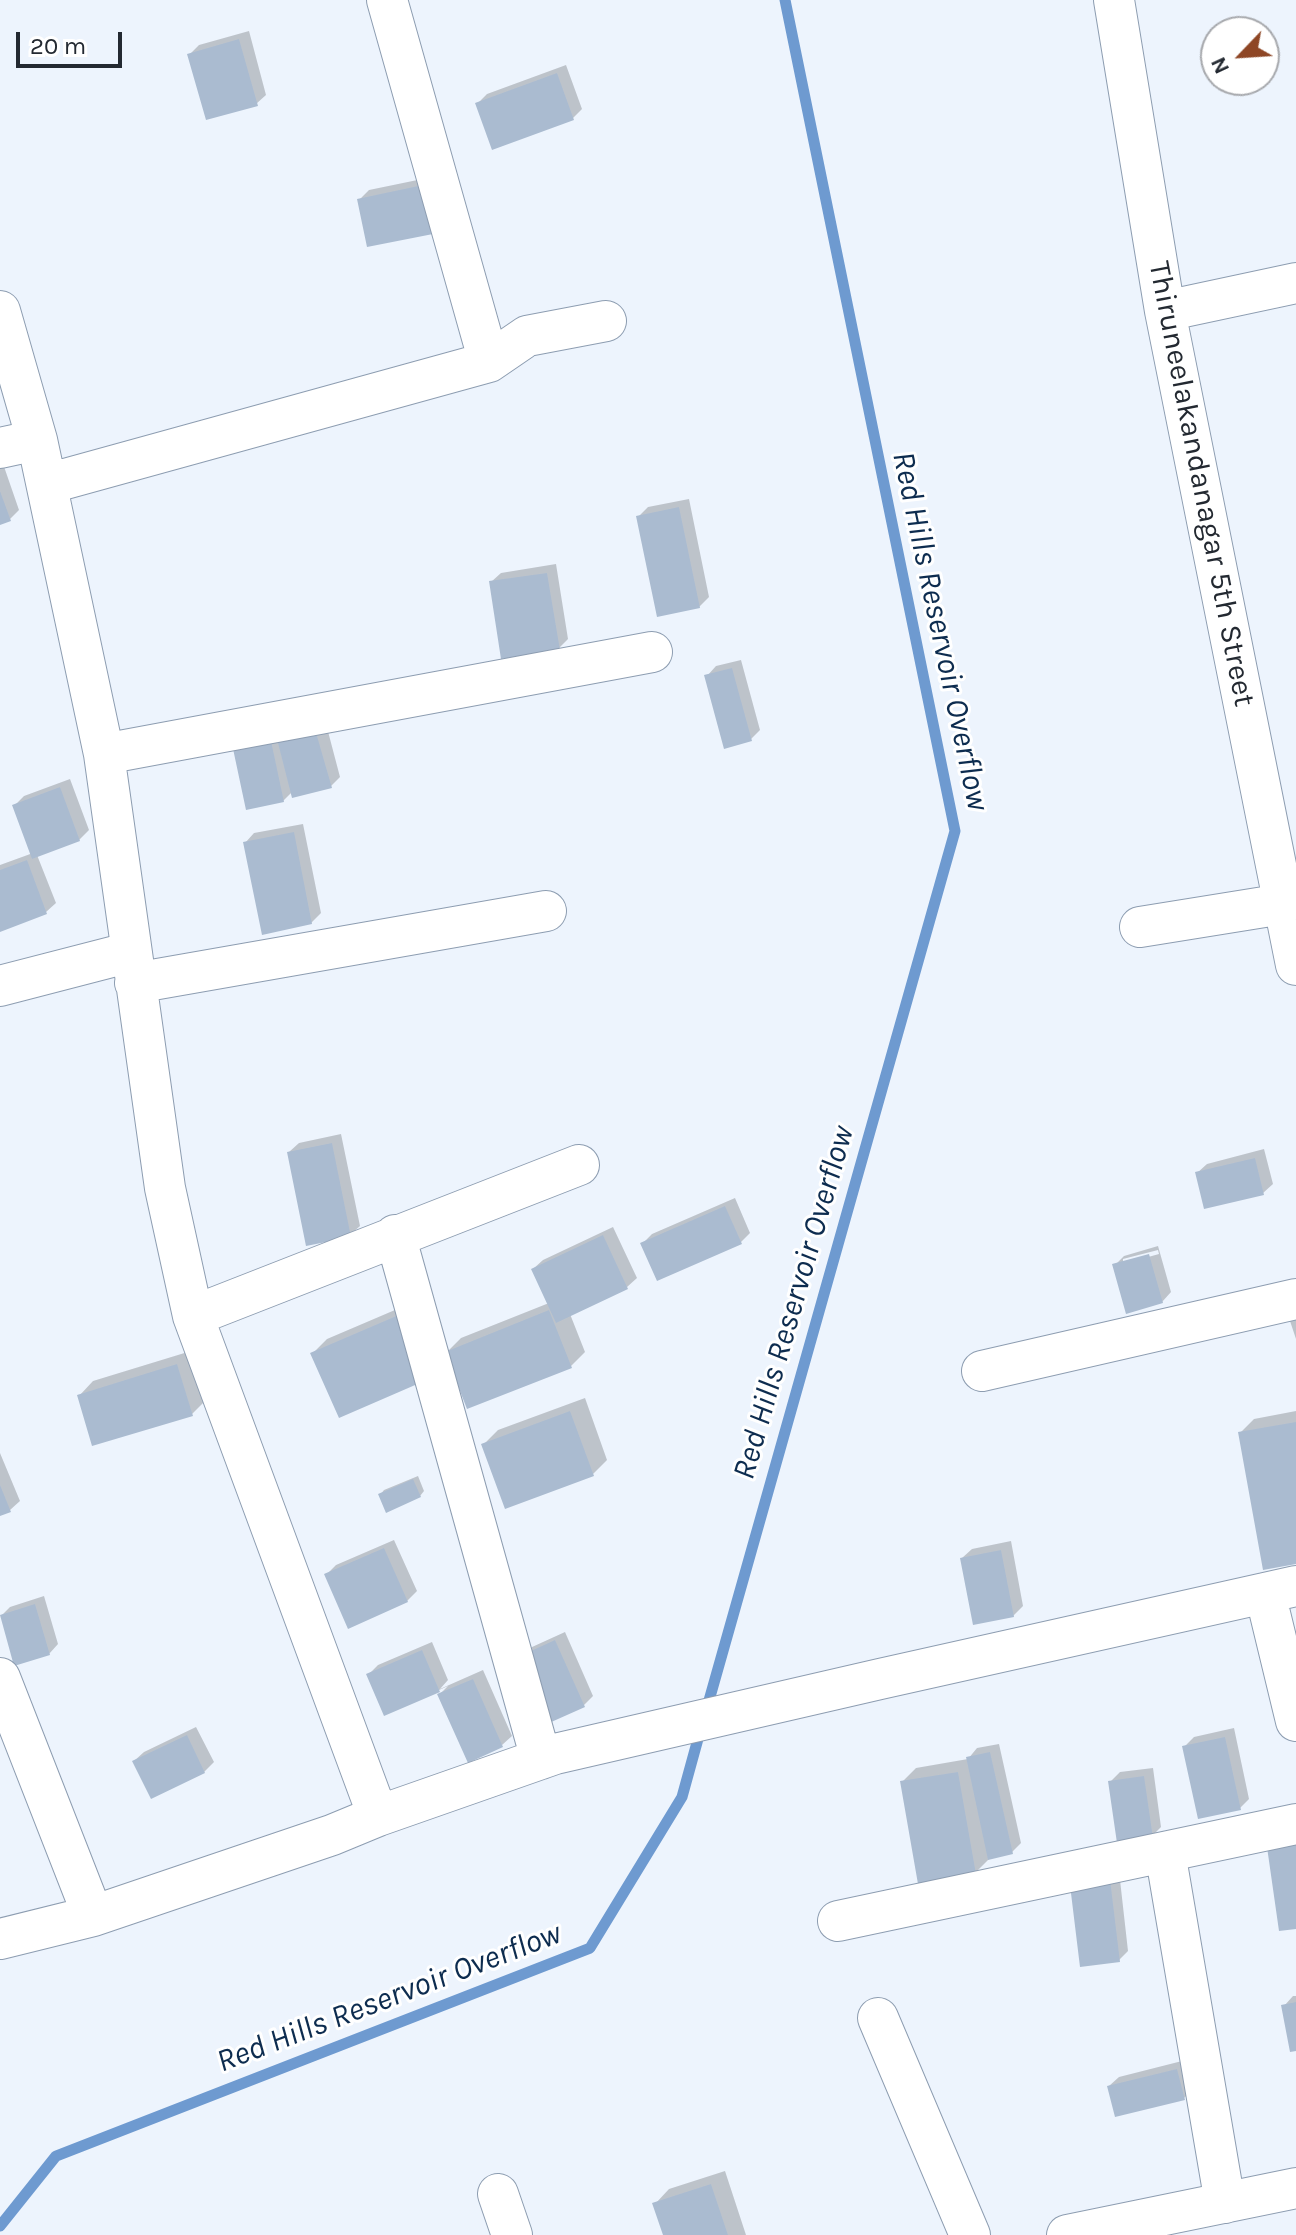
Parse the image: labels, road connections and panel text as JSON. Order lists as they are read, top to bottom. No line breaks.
{"streets":{"street":["Thiruneelakandanagar 5th Street"]},"water":["Red Hills Reservoir Overflow"],"scale_bar":"20 m","north":"bottom left"}
